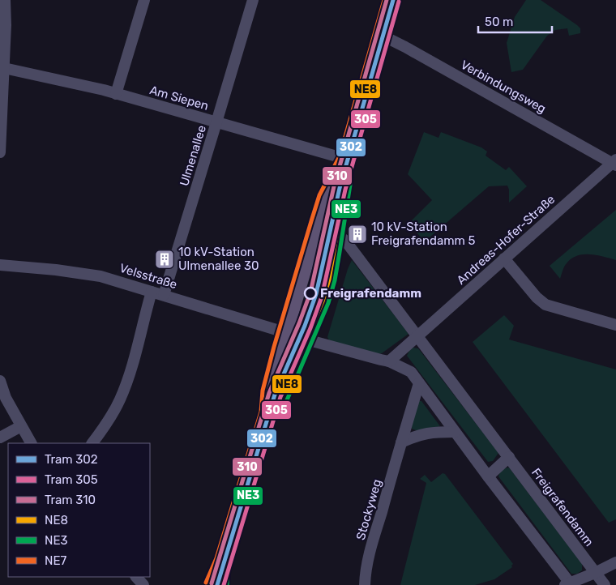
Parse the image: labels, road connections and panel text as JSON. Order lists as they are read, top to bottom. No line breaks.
{"streets":{"street":["Verbindungsweg","Am Siepen","Ulmenallee","Andreas-Hofer-Straße","Velsstraße","Freigrafendamm","Stockyweg"]},"crossings":[["Verbindungsweg","Andreas-Hofer-Straße"],["Am Siepen","Ulmenallee"],["Ulmenallee","Velsstraße"],["Andreas-Hofer-Straße","Freigrafendamm"]],"places":{"building":["10 kV-Station Freigrafendamm 5","10 kV-Station Ulmenallee 30"],"other":["Freigrafendamm"]},"lines":["tram line 302","tram line 310","transit line NE8","transit line NE7","tram line 305","transit line NE3"],"legend":["Tram 302","Tram 305","Tram 310","NE8","NE3","NE7"],"scale_bar":"50 m"}
